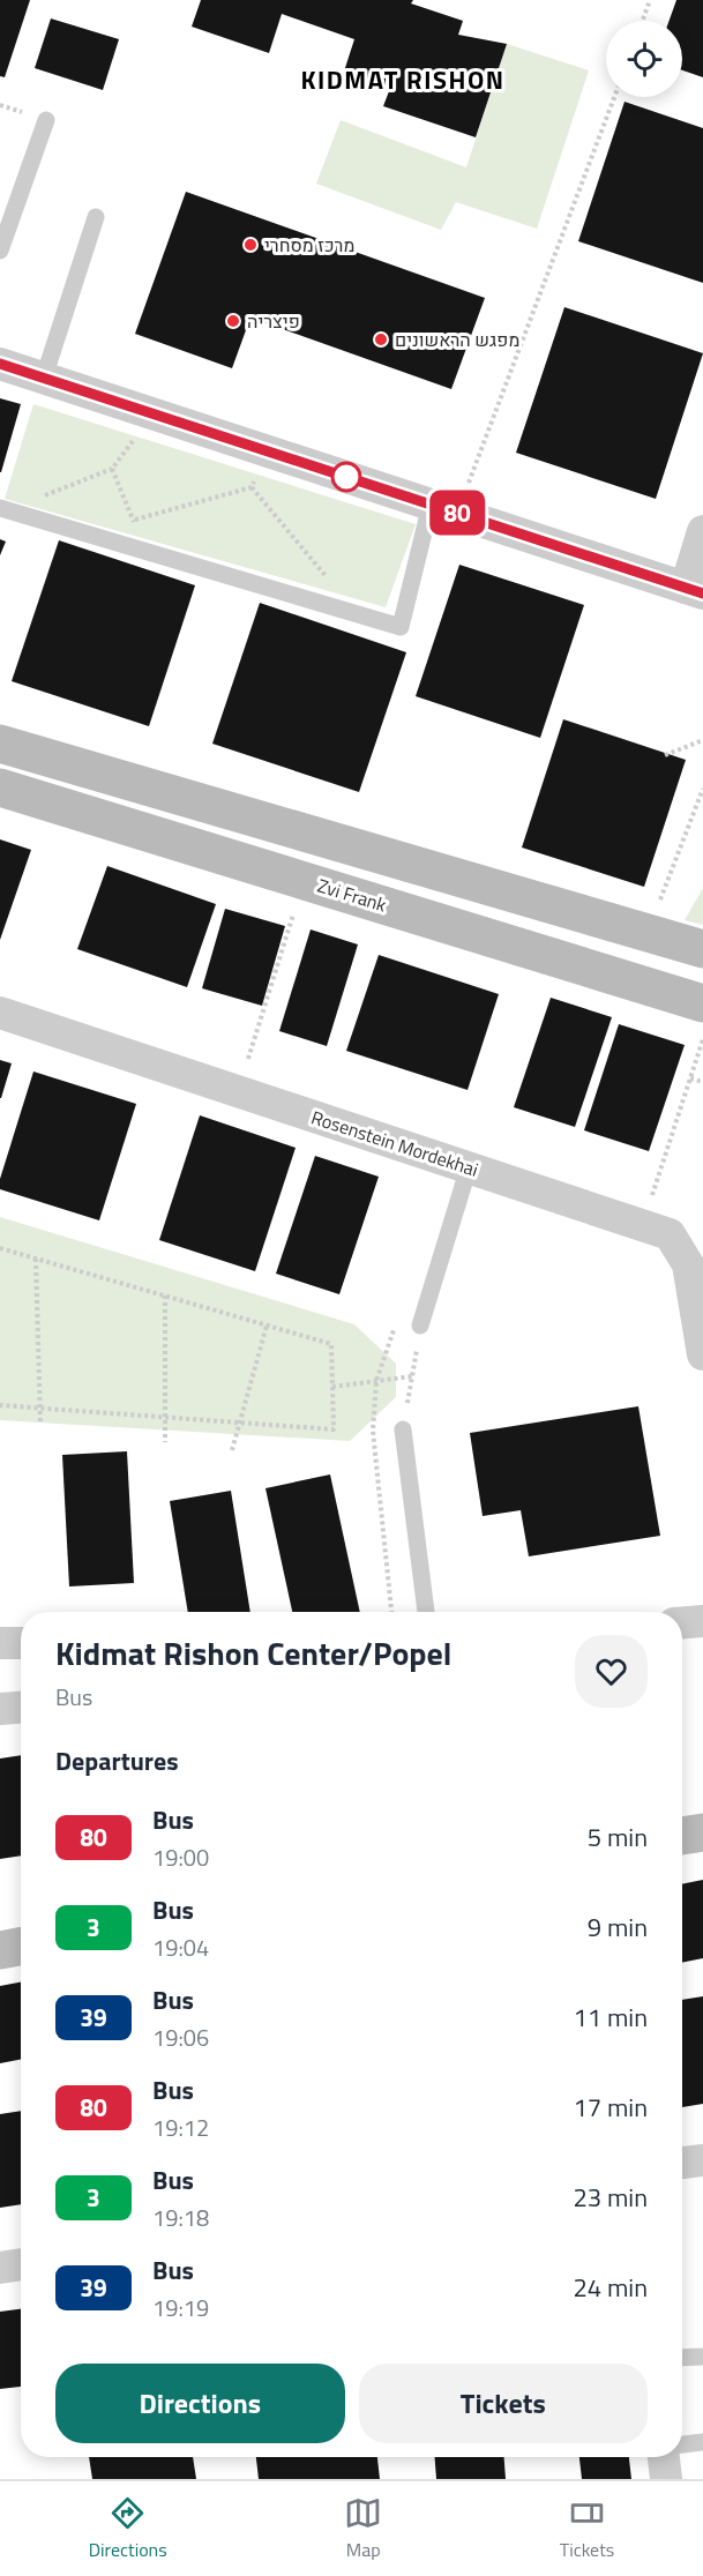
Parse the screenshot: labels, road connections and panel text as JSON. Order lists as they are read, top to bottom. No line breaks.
{"streets":{"street":["Zvi Frank","Rosenstein Mordekhai"]},"districts":["KIDMAT RISHON"],"places":["מרכז מסחרי","פיצריה","מפגש הראשונים"],"lines":["bus line 80"],"page":{"on_map":"80","heading":[["Kidmat Rishon Center/Popel","Bus"],"Departures"],"list":[{"mark":"80","name":"Bus","note":"19:00","value":"5 min"},{"mark":"3","name":"Bus","note":"19:04","value":"9 min"},{"mark":"39","name":"Bus","note":"19:06","value":"11 min"},{"mark":"80","name":"Bus","note":"19:12","value":"17 min"},{"mark":"3","name":"Bus","note":"19:18","value":"23 min"},{"mark":"39","name":"Bus","note":"19:19","value":"24 min"}],"buttons":["Directions","Tickets"],"tabs":["Directions","Map","Tickets"]}}
